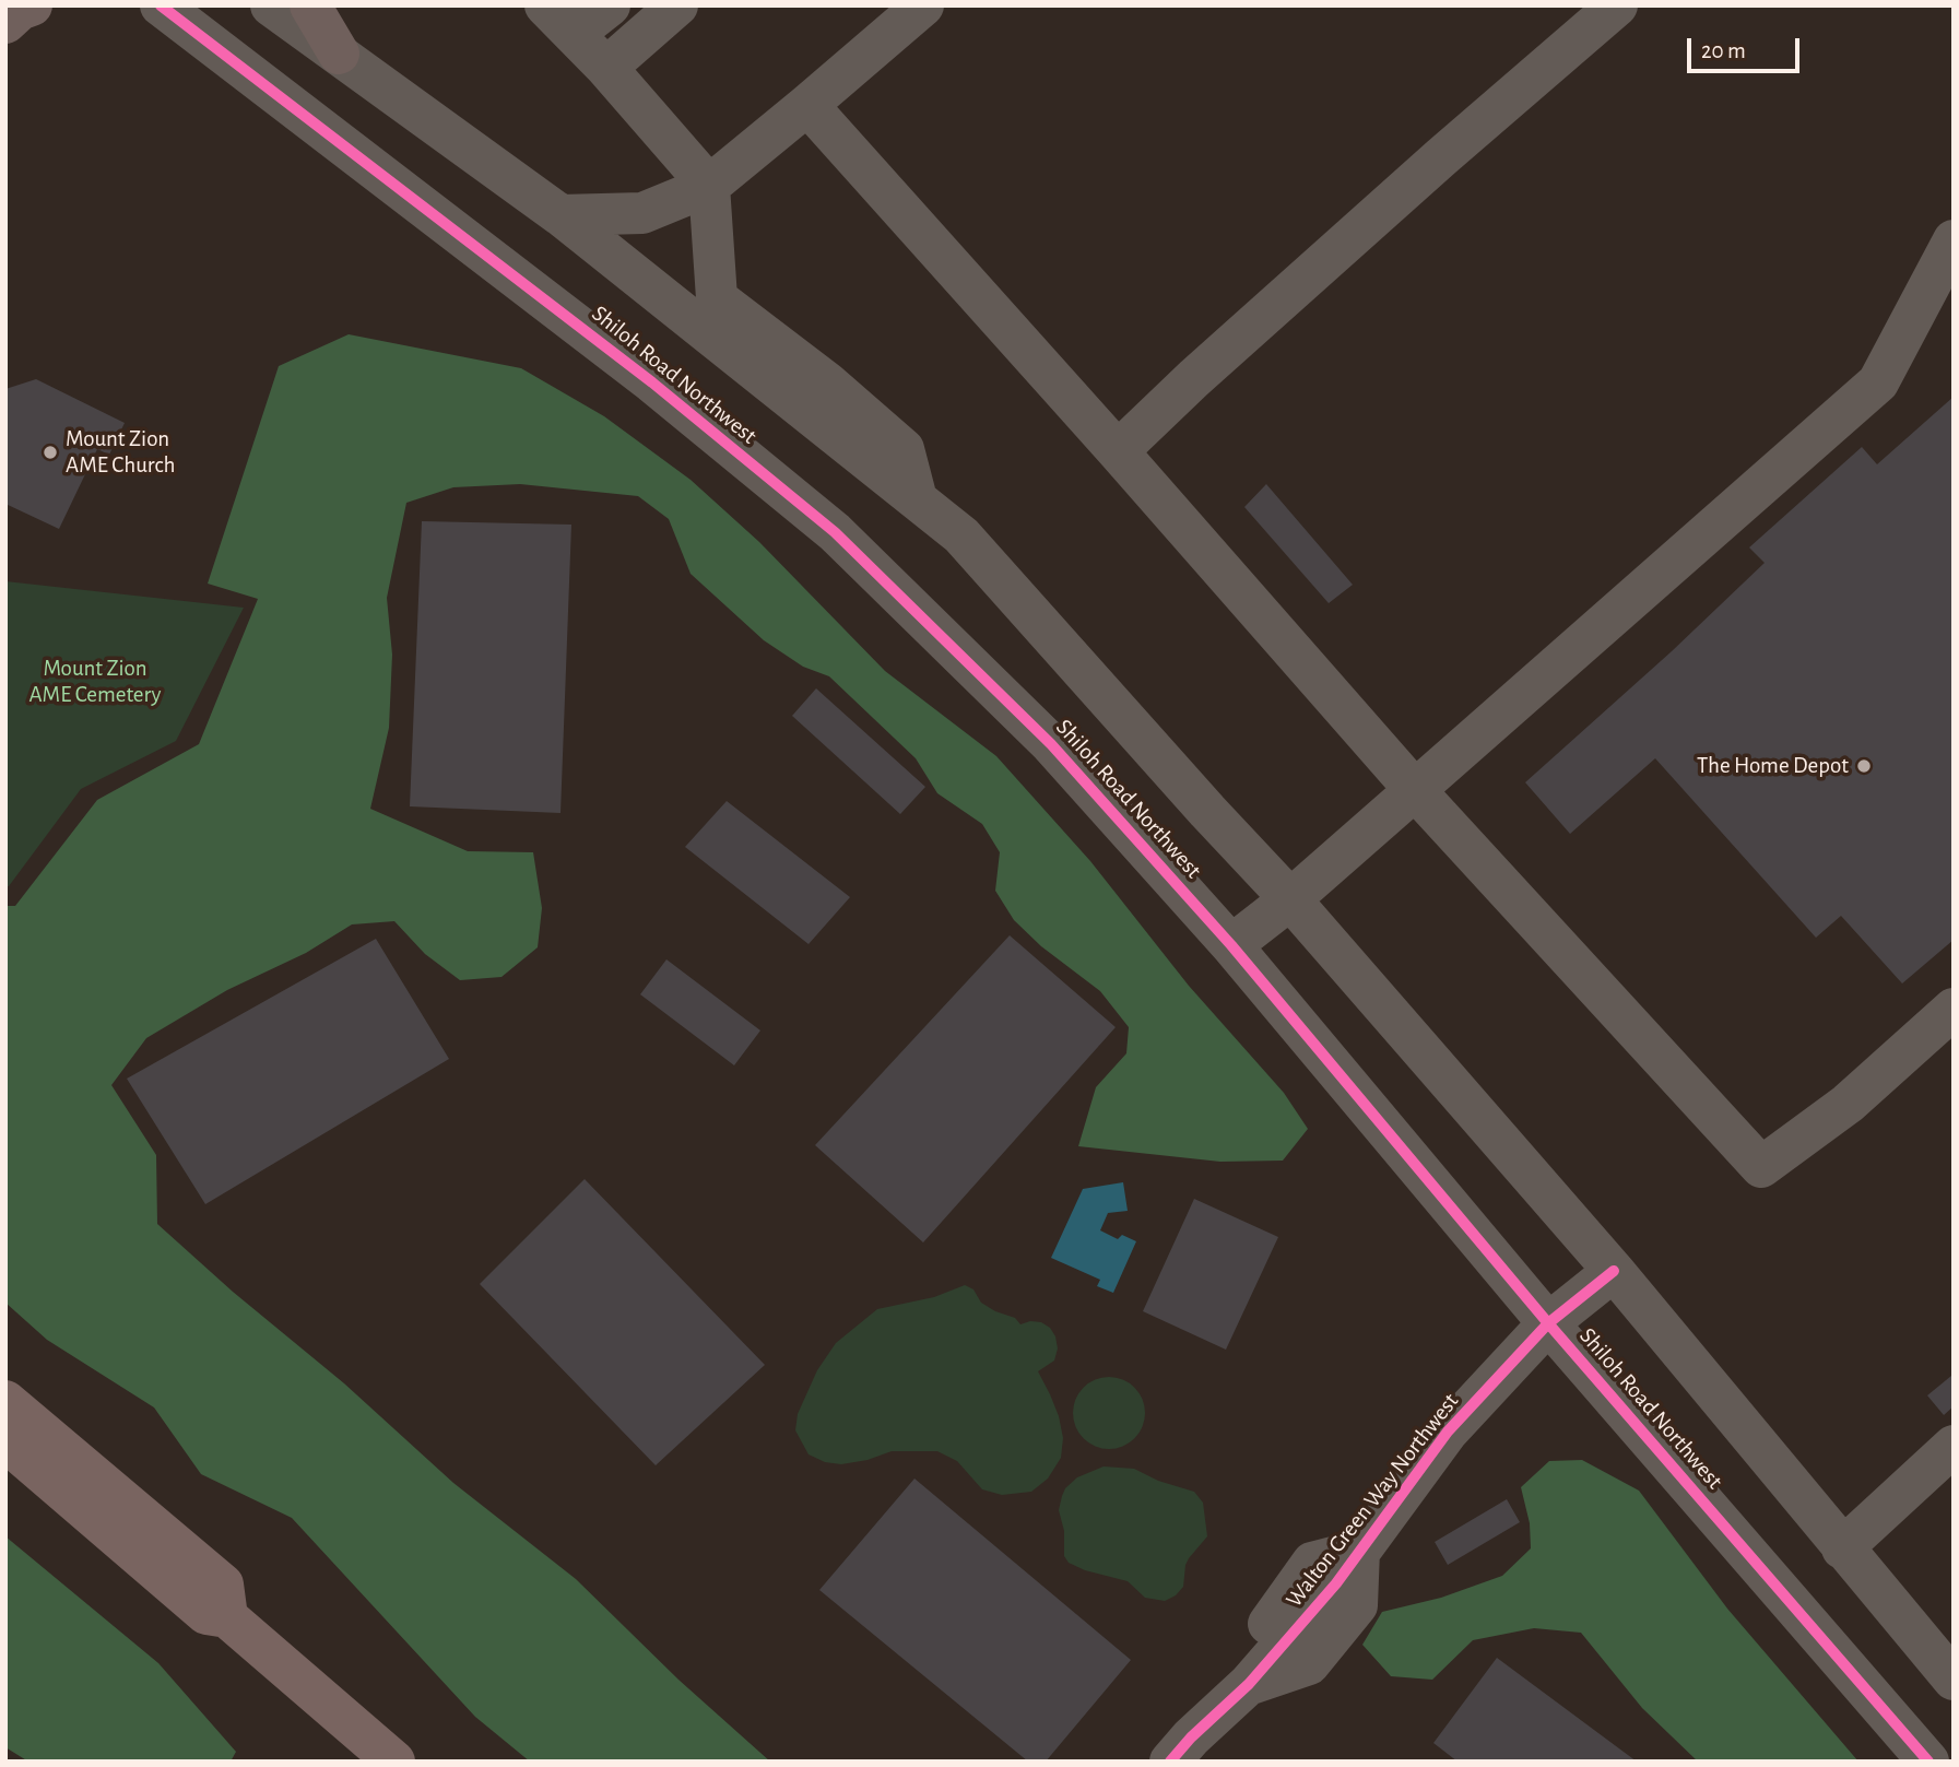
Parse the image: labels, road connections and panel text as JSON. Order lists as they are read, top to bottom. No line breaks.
{"streets":{"street":["Shiloh Road Northwest","Walton Green Way Northwest"]},"crossings":[["Shiloh Road Northwest","Walton Green Way Northwest"]],"parks":["Mount Zion AME Cemetery"],"places":["Mount Zion AME Church","The Home Depot"],"scale_bar":"20 m"}
